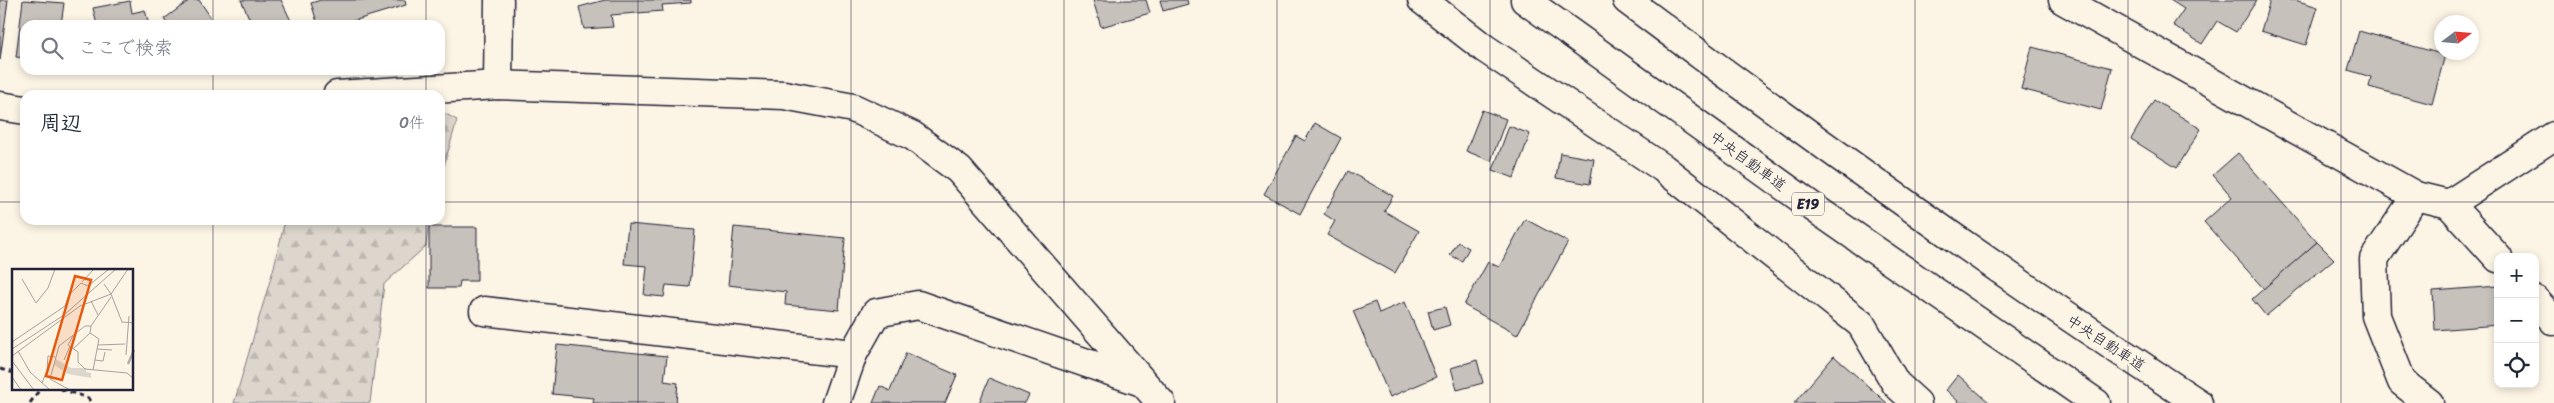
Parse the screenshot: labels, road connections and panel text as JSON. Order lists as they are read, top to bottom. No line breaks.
{"streets":{"main road":["中央自動車道","E19"]},"north":"right","page":{"search":"ここで検索","heading":["周辺","0件"],"map_buttons":["+","−"]}}
